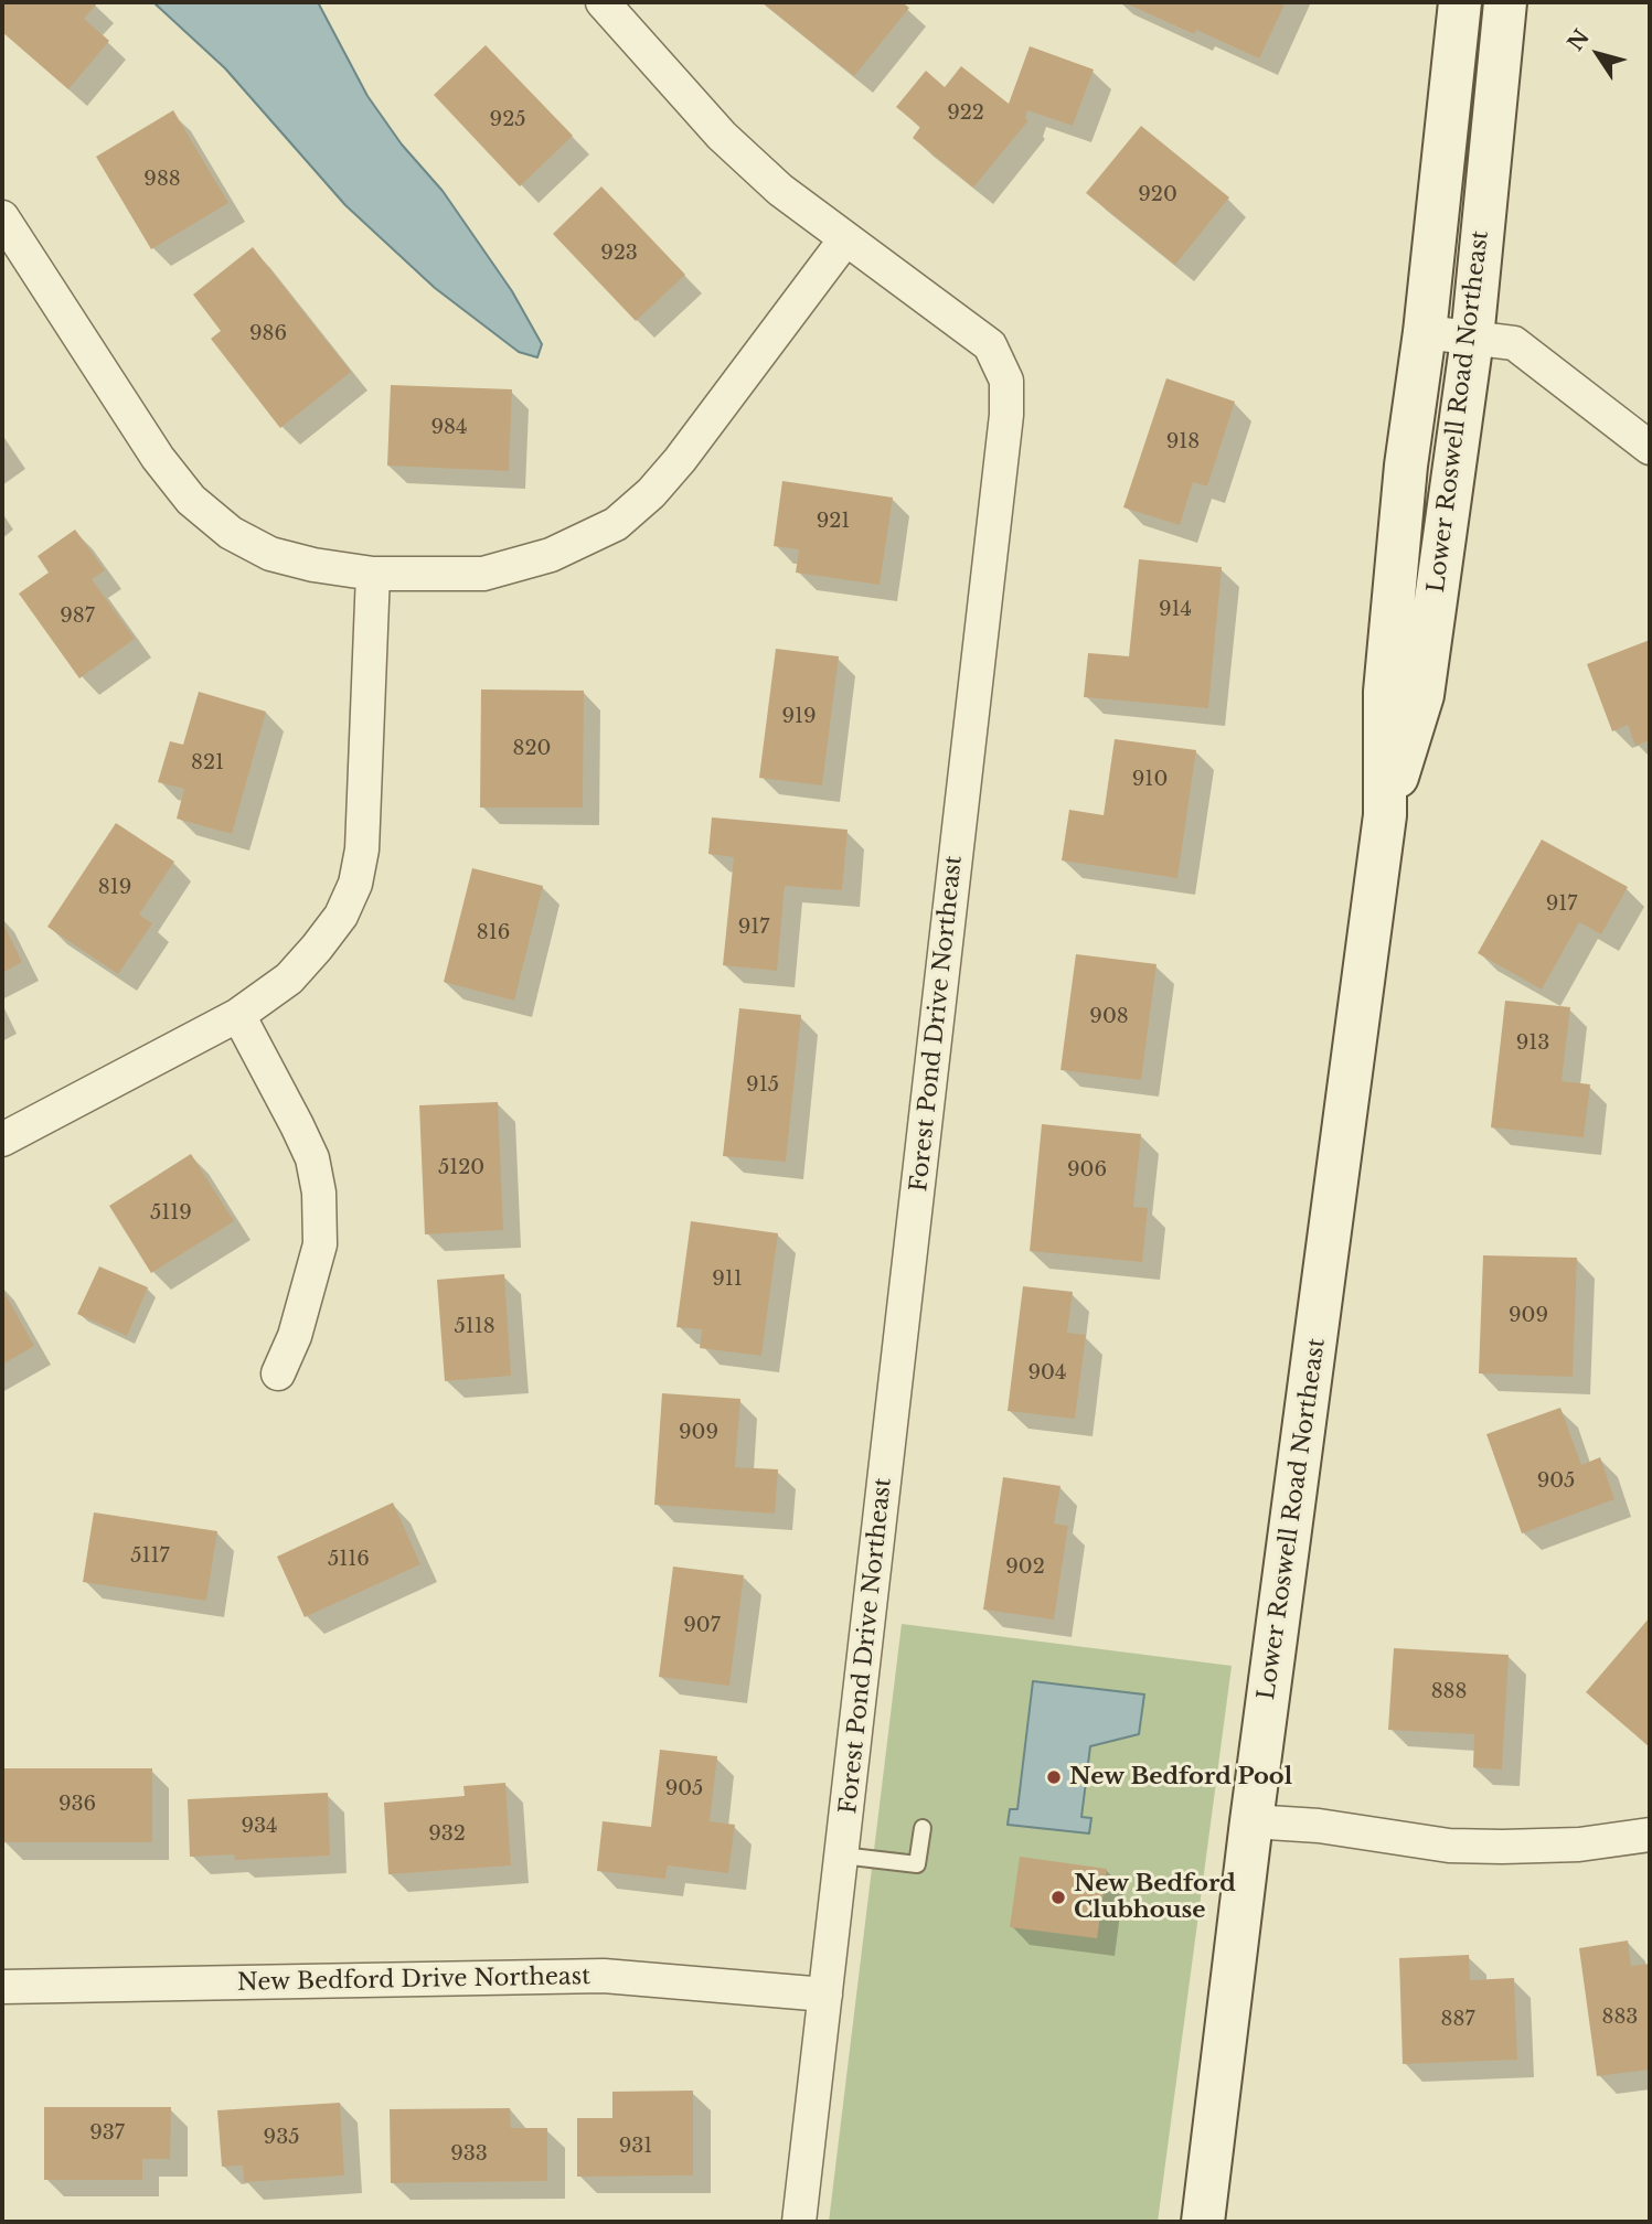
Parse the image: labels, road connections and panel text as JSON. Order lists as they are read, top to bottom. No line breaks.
{"streets":{"street":["Lower Roswell Road Northeast","Forest Pond Drive Northeast","New Bedford Drive Northeast"]},"crossings":[["Forest Pond Drive Northeast","New Bedford Drive Northeast"]],"places":["New Bedford Pool","New Bedford Clubhouse"],"house_numbers":["922","925","988","920","923","986","984","918","921","914","987","919","820","821","910","819","917","917","816","908","913","915","5120","906","5119","911","909","5118","904","909","905","5117","5116","902","907","888","905","936","934","932","883","887","937","935","931","933"],"north":"top left"}
